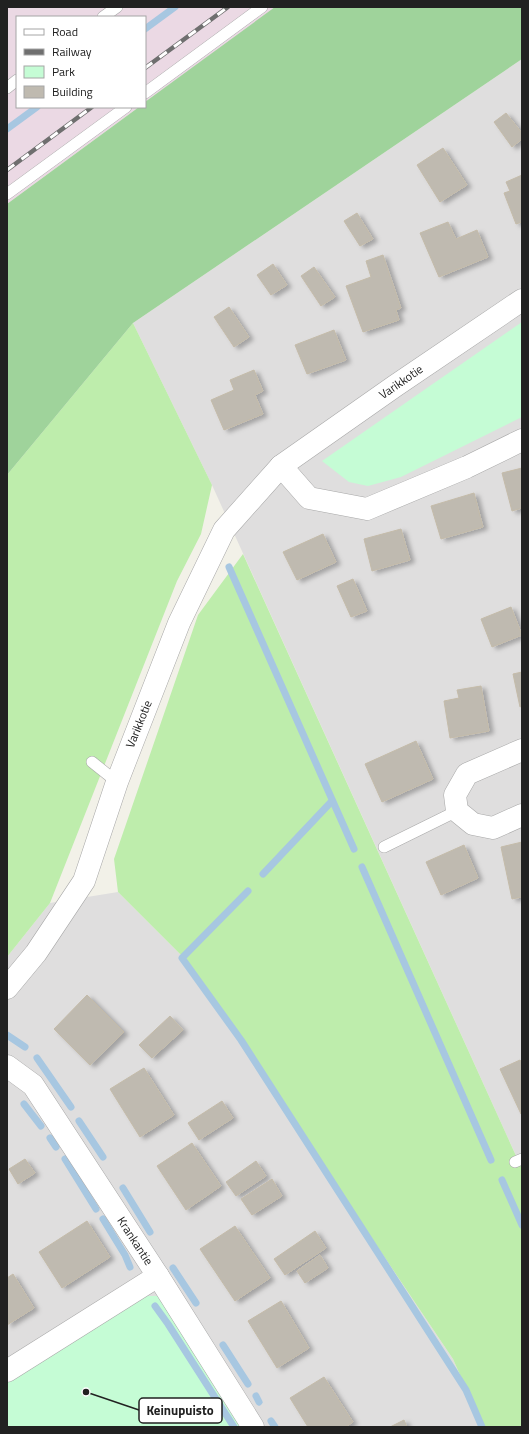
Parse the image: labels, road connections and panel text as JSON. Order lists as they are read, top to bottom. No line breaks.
{"streets":{"street":["Varikkotie","Krankantie"]},"places":["Keinupuisto"],"legend":["Road","Railway","Park","Building"]}
